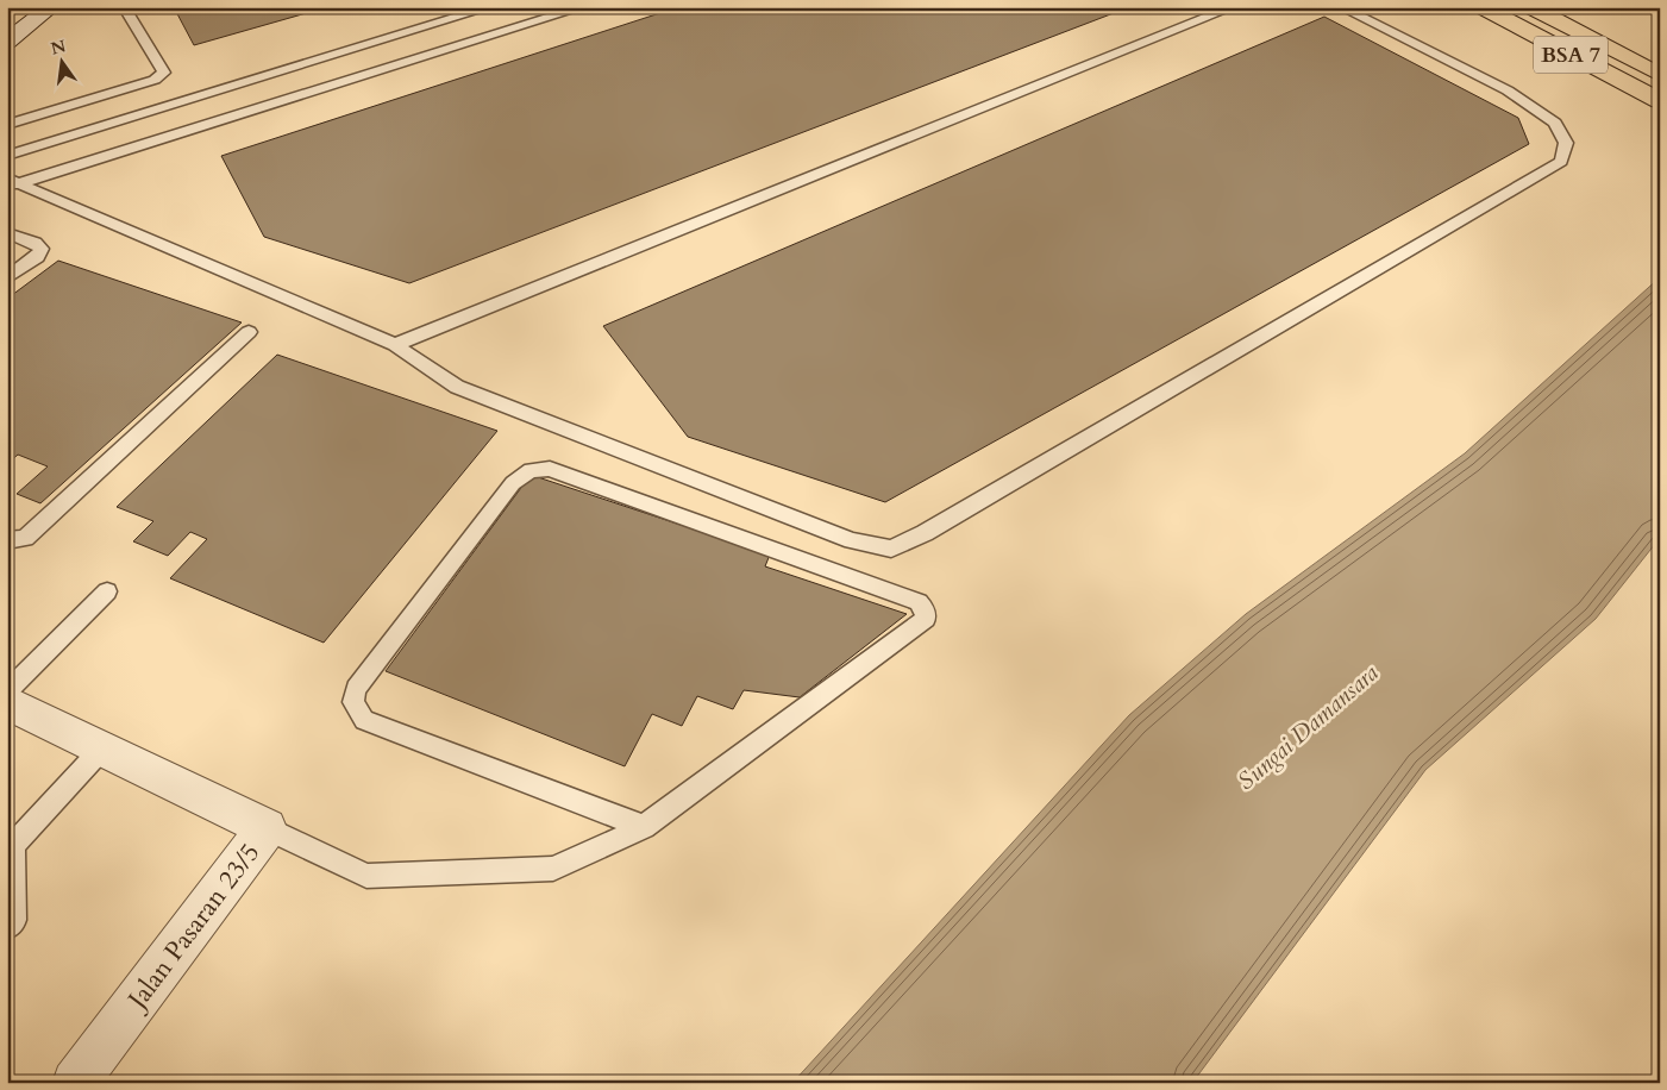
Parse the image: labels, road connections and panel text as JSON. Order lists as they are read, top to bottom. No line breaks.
{"streets":{"main road":["BSA 7"],"street":["Jalan Pasaran 23/5"]},"water":["Sungai Damansara"],"north":"top"}
